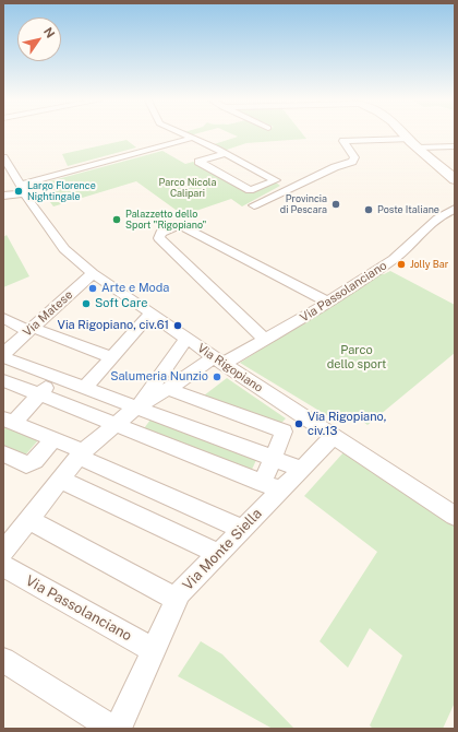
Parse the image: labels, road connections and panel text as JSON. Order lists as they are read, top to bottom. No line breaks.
{"streets":{"street":["Via Passolanciano","Via Matese","Via Rigopiano","Via Monte Siella"]},"crossings":[["Via Passolanciano","Via Rigopiano"],["Via Passolanciano","Via Monte Siella"],["Via Matese","Via Rigopiano"],["Via Rigopiano","Via Monte Siella"]],"parks":["Parco Nicola Calipari","Parco dello sport"],"places":["Largo Florence Nightingale","Provincia di Pescara","Poste Italiane","Palazzetto dello Sport \"Rigopiano\"","Jolly Bar","Arte e Moda","Soft Care","Via Rigopiano, civ.61","Salumeria Nunzio","Via Rigopiano, civ.13"],"north":"top right"}
